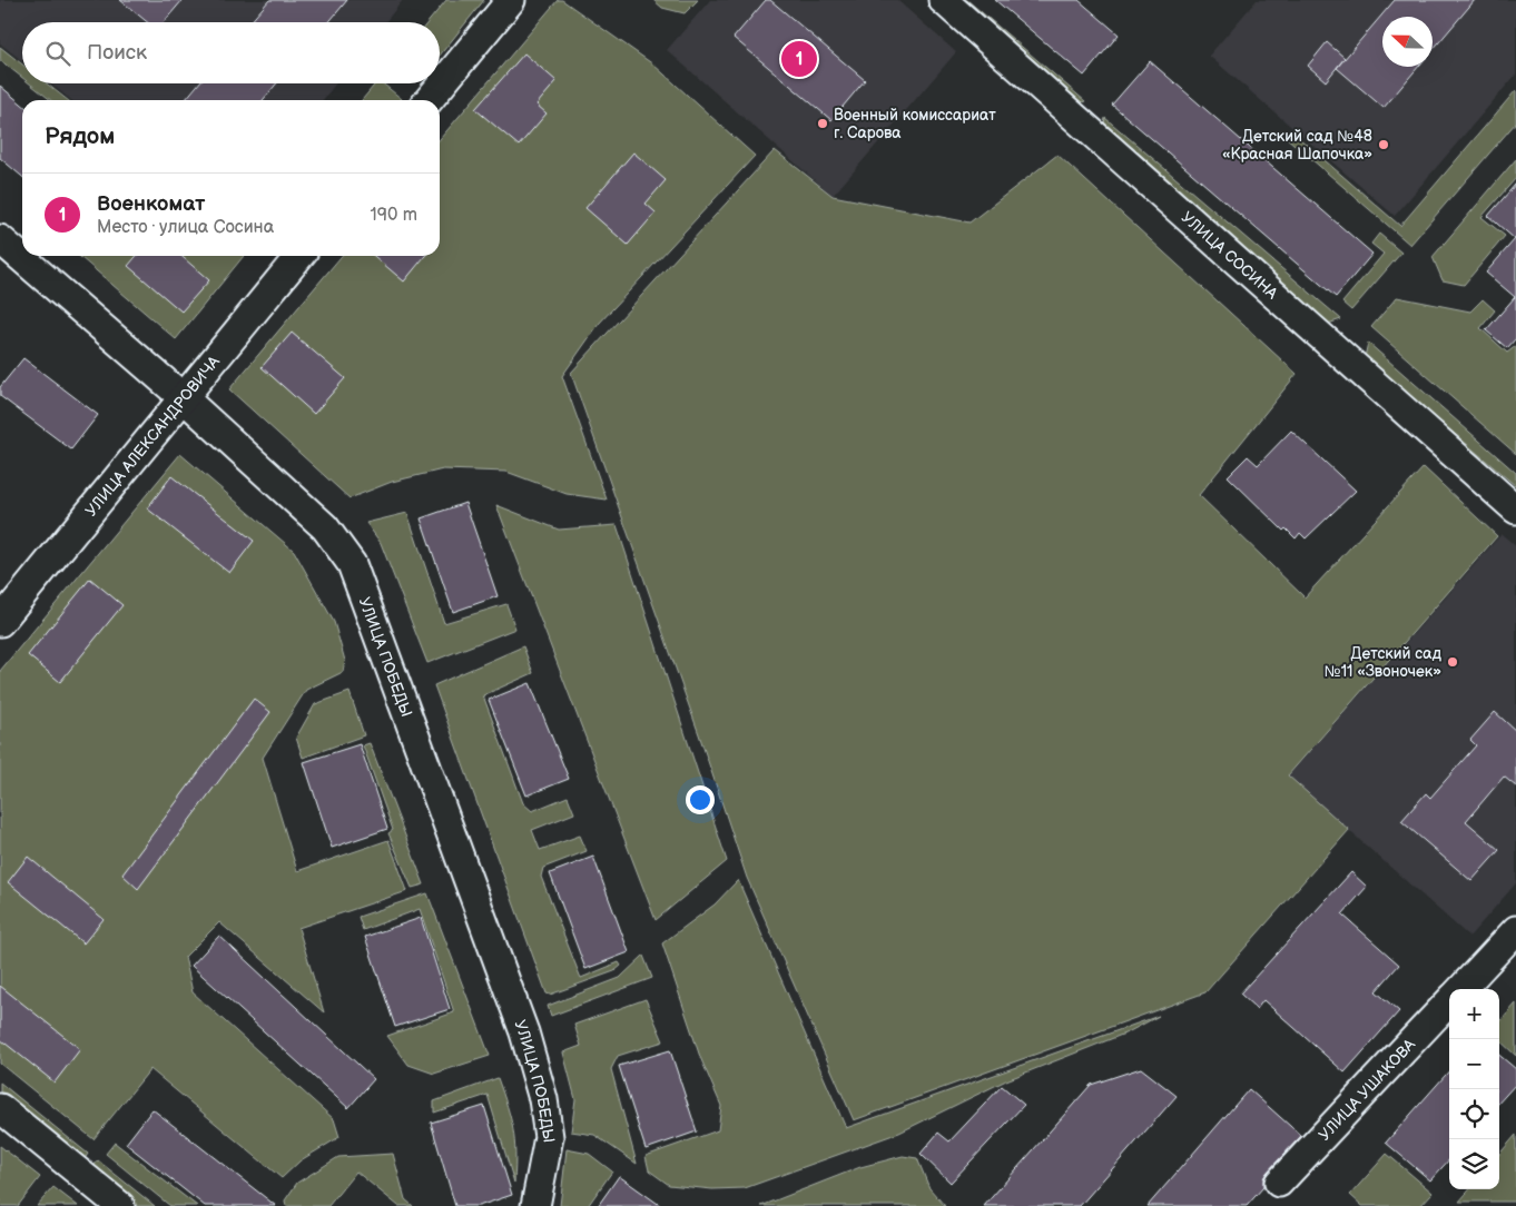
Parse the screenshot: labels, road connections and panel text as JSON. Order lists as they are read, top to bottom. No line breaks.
{"streets":{"street":["УЛИЦА СОСИНА","УЛИЦА АЛЕКСАНДРОВИЧА","УЛИЦА ПОБЕДЫ","УЛИЦА УШАКОВА"]},"crossings":[["УЛИЦА АЛЕКСАНДРОВИЧА","УЛИЦА ПОБЕДЫ"]],"places":["Военный комиссариат г. Сарова","Детский сад №48 «Красная Шапочка»","Детский сад №11 «Звоночек»"],"north":"left","page":{"search":"Поиск","pins":"1","heading":"Рядом","list":[{"mark":"1","name":"Военкомат","note":"Место · улица Сосина","value":"190 m"}],"map_buttons":["+","−"]}}
